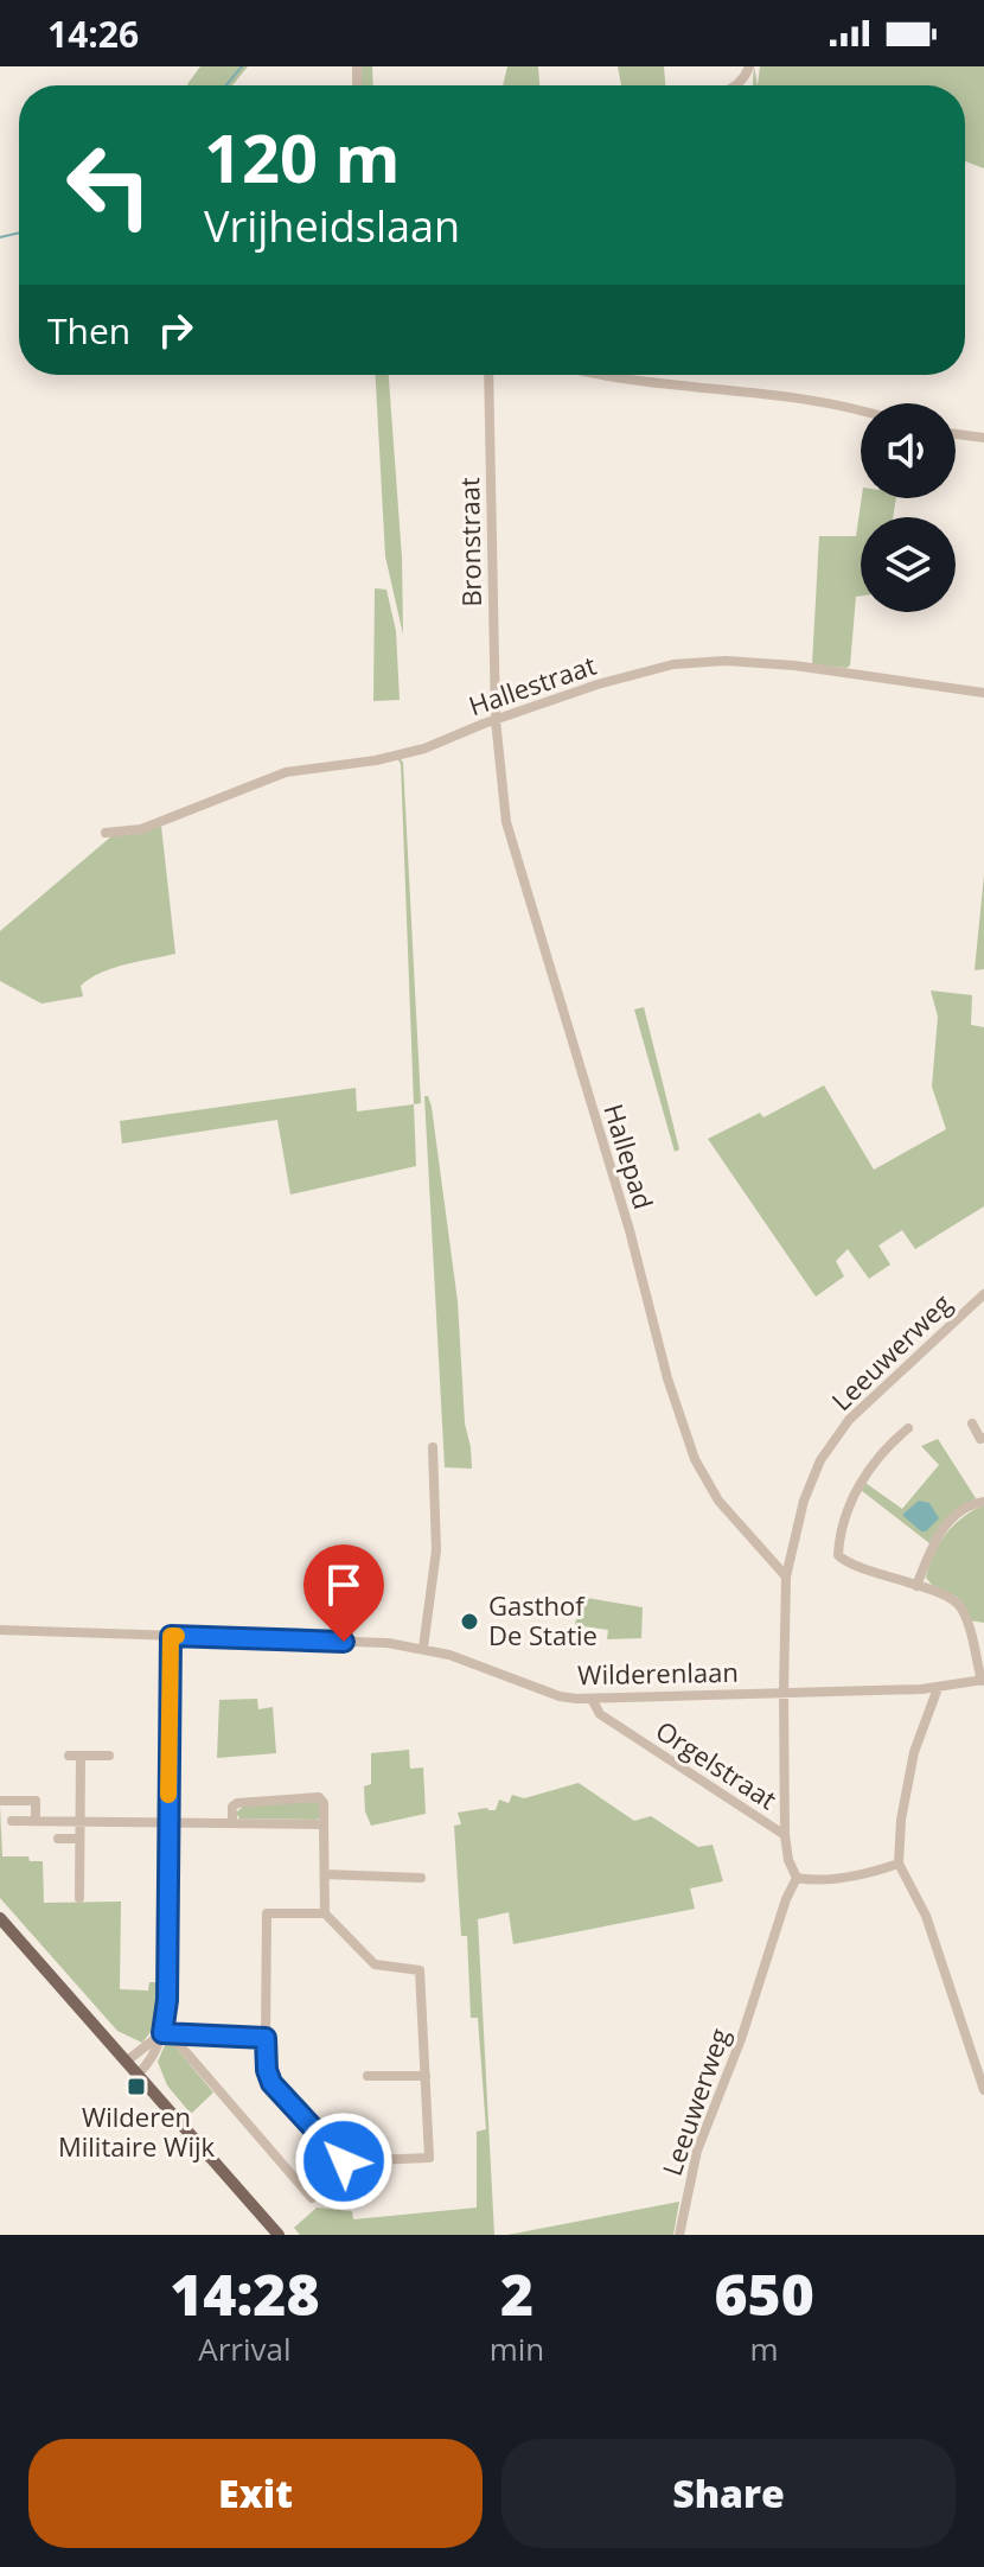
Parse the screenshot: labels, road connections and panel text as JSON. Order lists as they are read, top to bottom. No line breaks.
{"streets":{"street":["Bronstraat","Hallestraat","Hallepad","Leeuwerweg","Wilderenlaan","Orgelstraat"]},"crossings":[["Bronstraat","Hallestraat"],["Bronstraat","Hallepad"],["Hallestraat","Hallepad"],["Hallepad","Leeuwerweg"],["Leeuwerweg","Wilderenlaan"],["Leeuwerweg","Orgelstraat"],["Wilderenlaan","Orgelstraat"]],"places":{"other":["Gasthof De Statie"],"transit":["Wilderen Militaire Wijk"]},"page":{"status":"14:26","turn":["120 m","Vrijheidslaan"],"then":"Then","eta":["14:28","Arrival","2","min","650","m"],"buttons":["Exit","Share"]}}
